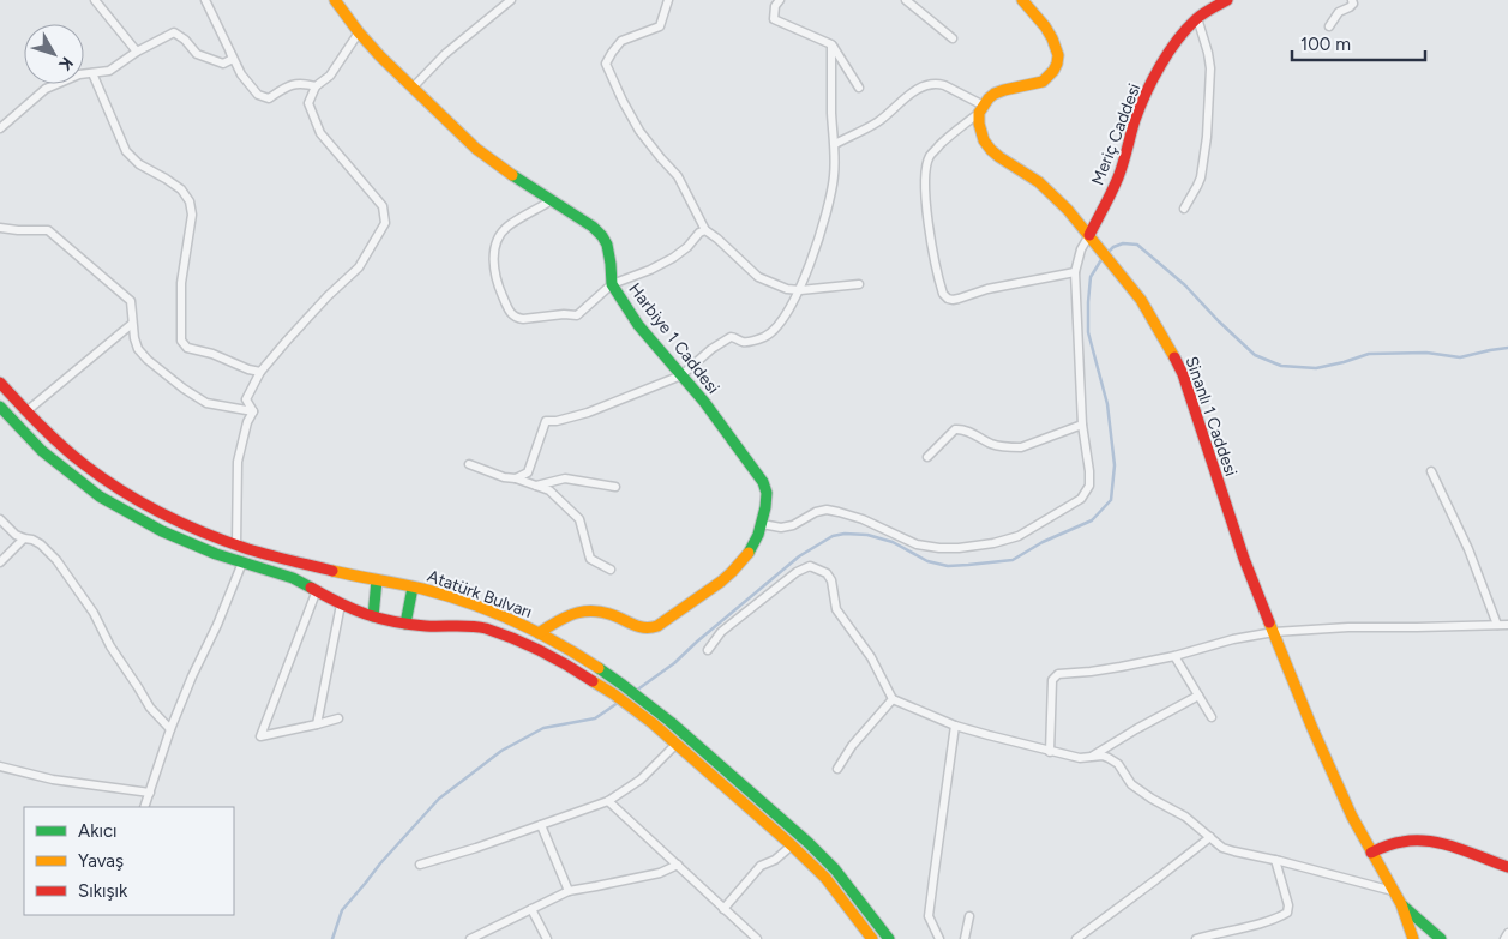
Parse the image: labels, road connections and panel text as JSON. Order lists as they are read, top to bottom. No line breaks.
{"streets":{"main road":["Meriç Caddesi","Harbiye 1 Caddesi","Sinanlı 1 Caddesi","Atatürk Bulvarı"]},"crossings":[["Meriç Caddesi","Sinanlı 1 Caddesi"],["Harbiye 1 Caddesi","Atatürk Bulvarı"]],"legend":["Akıcı","Yavaş","Sıkışık"],"scale_bar":"100 m","north":"bottom right"}
